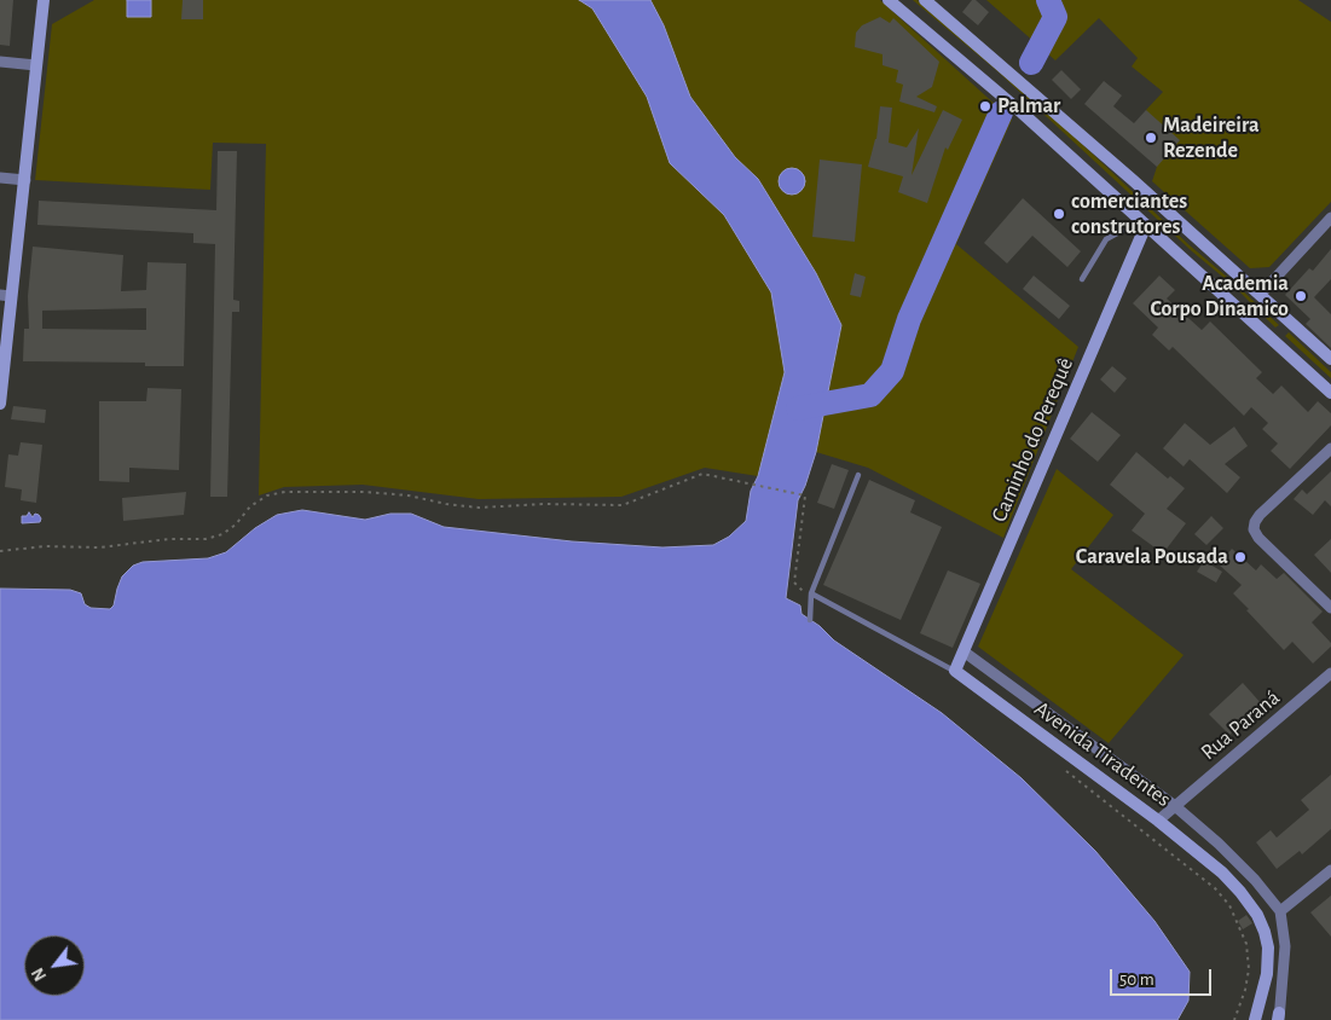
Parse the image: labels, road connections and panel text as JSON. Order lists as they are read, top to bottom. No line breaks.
{"streets":{"main road":["Caminho do Perequê","Avenida Tiradentes"],"street":["Rua Paraná"]},"crossings":[["Caminho do Perequê","Avenida Tiradentes"],["Rua Paraná","Avenida Tiradentes"]],"places":["Palmar","Madeireira Rezende","comerciantes construtores","Academia Corpo Dinamico","Caravela Pousada"],"scale_bar":"50 m","north":"bottom left"}
